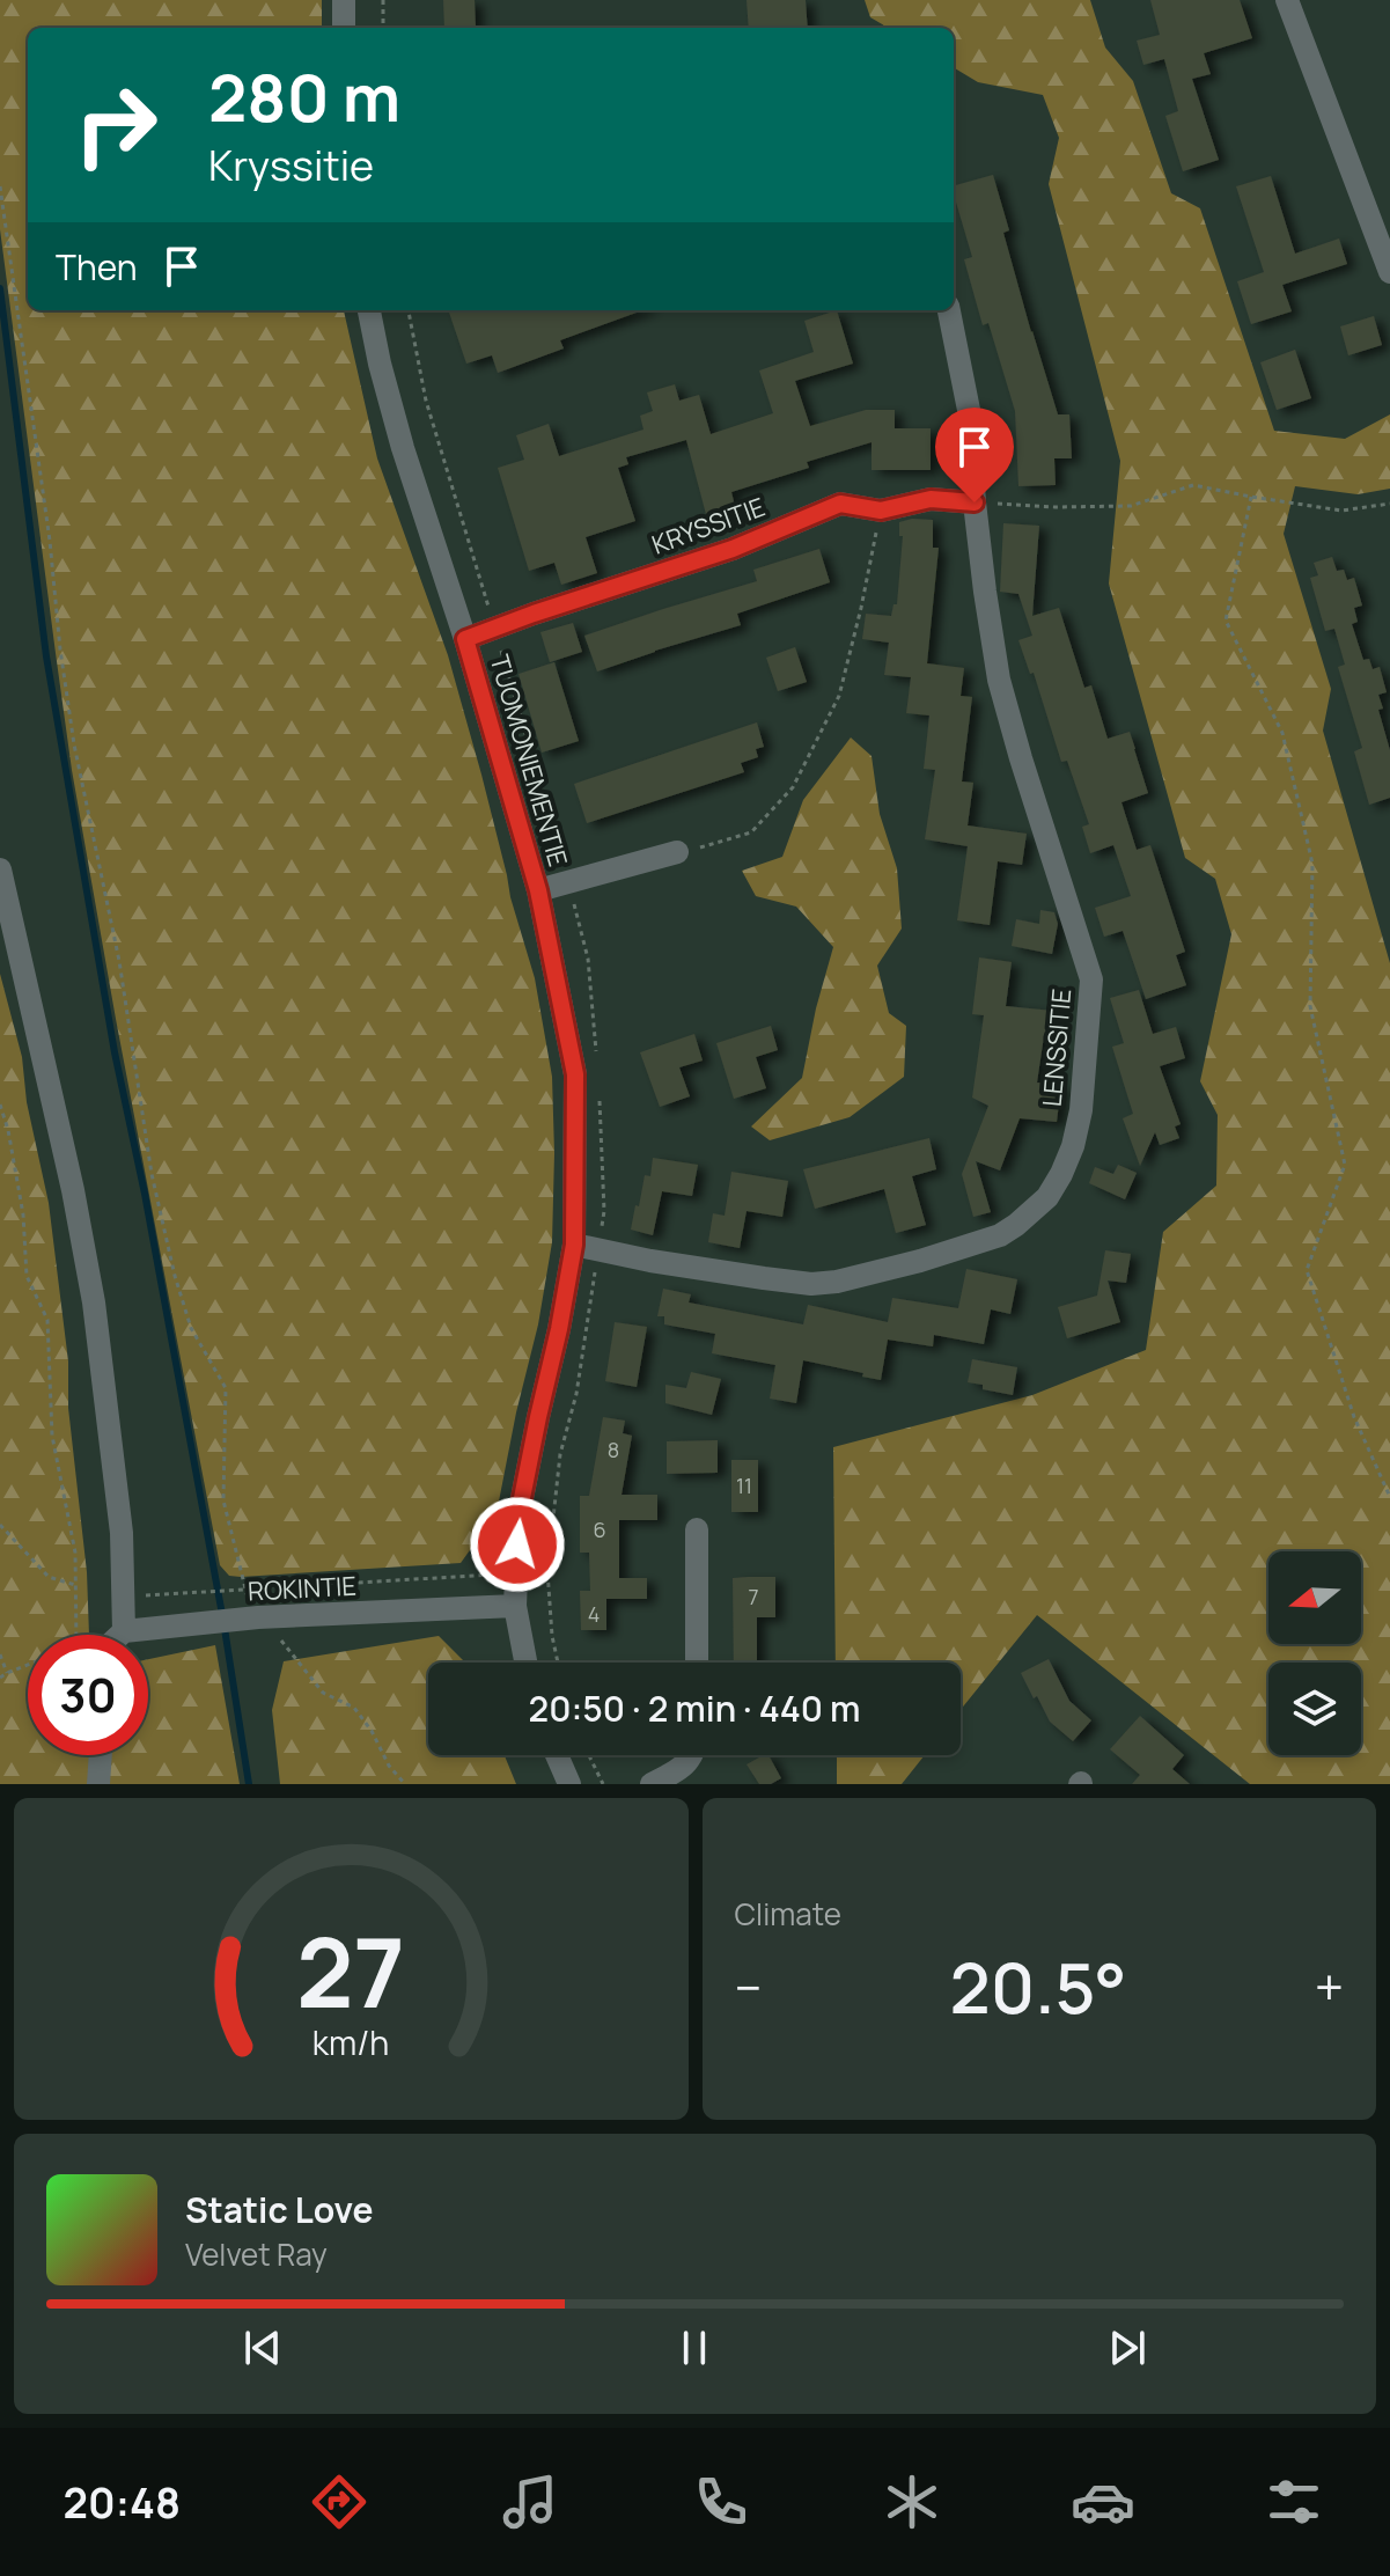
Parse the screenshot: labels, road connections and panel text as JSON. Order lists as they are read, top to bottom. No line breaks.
{"streets":{"street":["KRYSSITIE","TUOMONIEMENTIE","LENSSITIE","ROKINTIE"]},"crossings":[["KRYSSITIE","TUOMONIEMENTIE"],["KRYSSITIE","LENSSITIE"],["TUOMONIEMENTIE","LENSSITIE"],["TUOMONIEMENTIE","ROKINTIE"]],"house_numbers":["8","11","6","7","4"],"north":"left","page":{"turn":["280 m","Kryssitie"],"then":"Then","limit":"30","trip":"20:50 · 2 min · 440 m","tile":"Climate","heat":["−","20.5°","+"],"song":["Static Love","Velvet Ray"],"tabs":"20:48","gauge":["27","km/h"]}}
